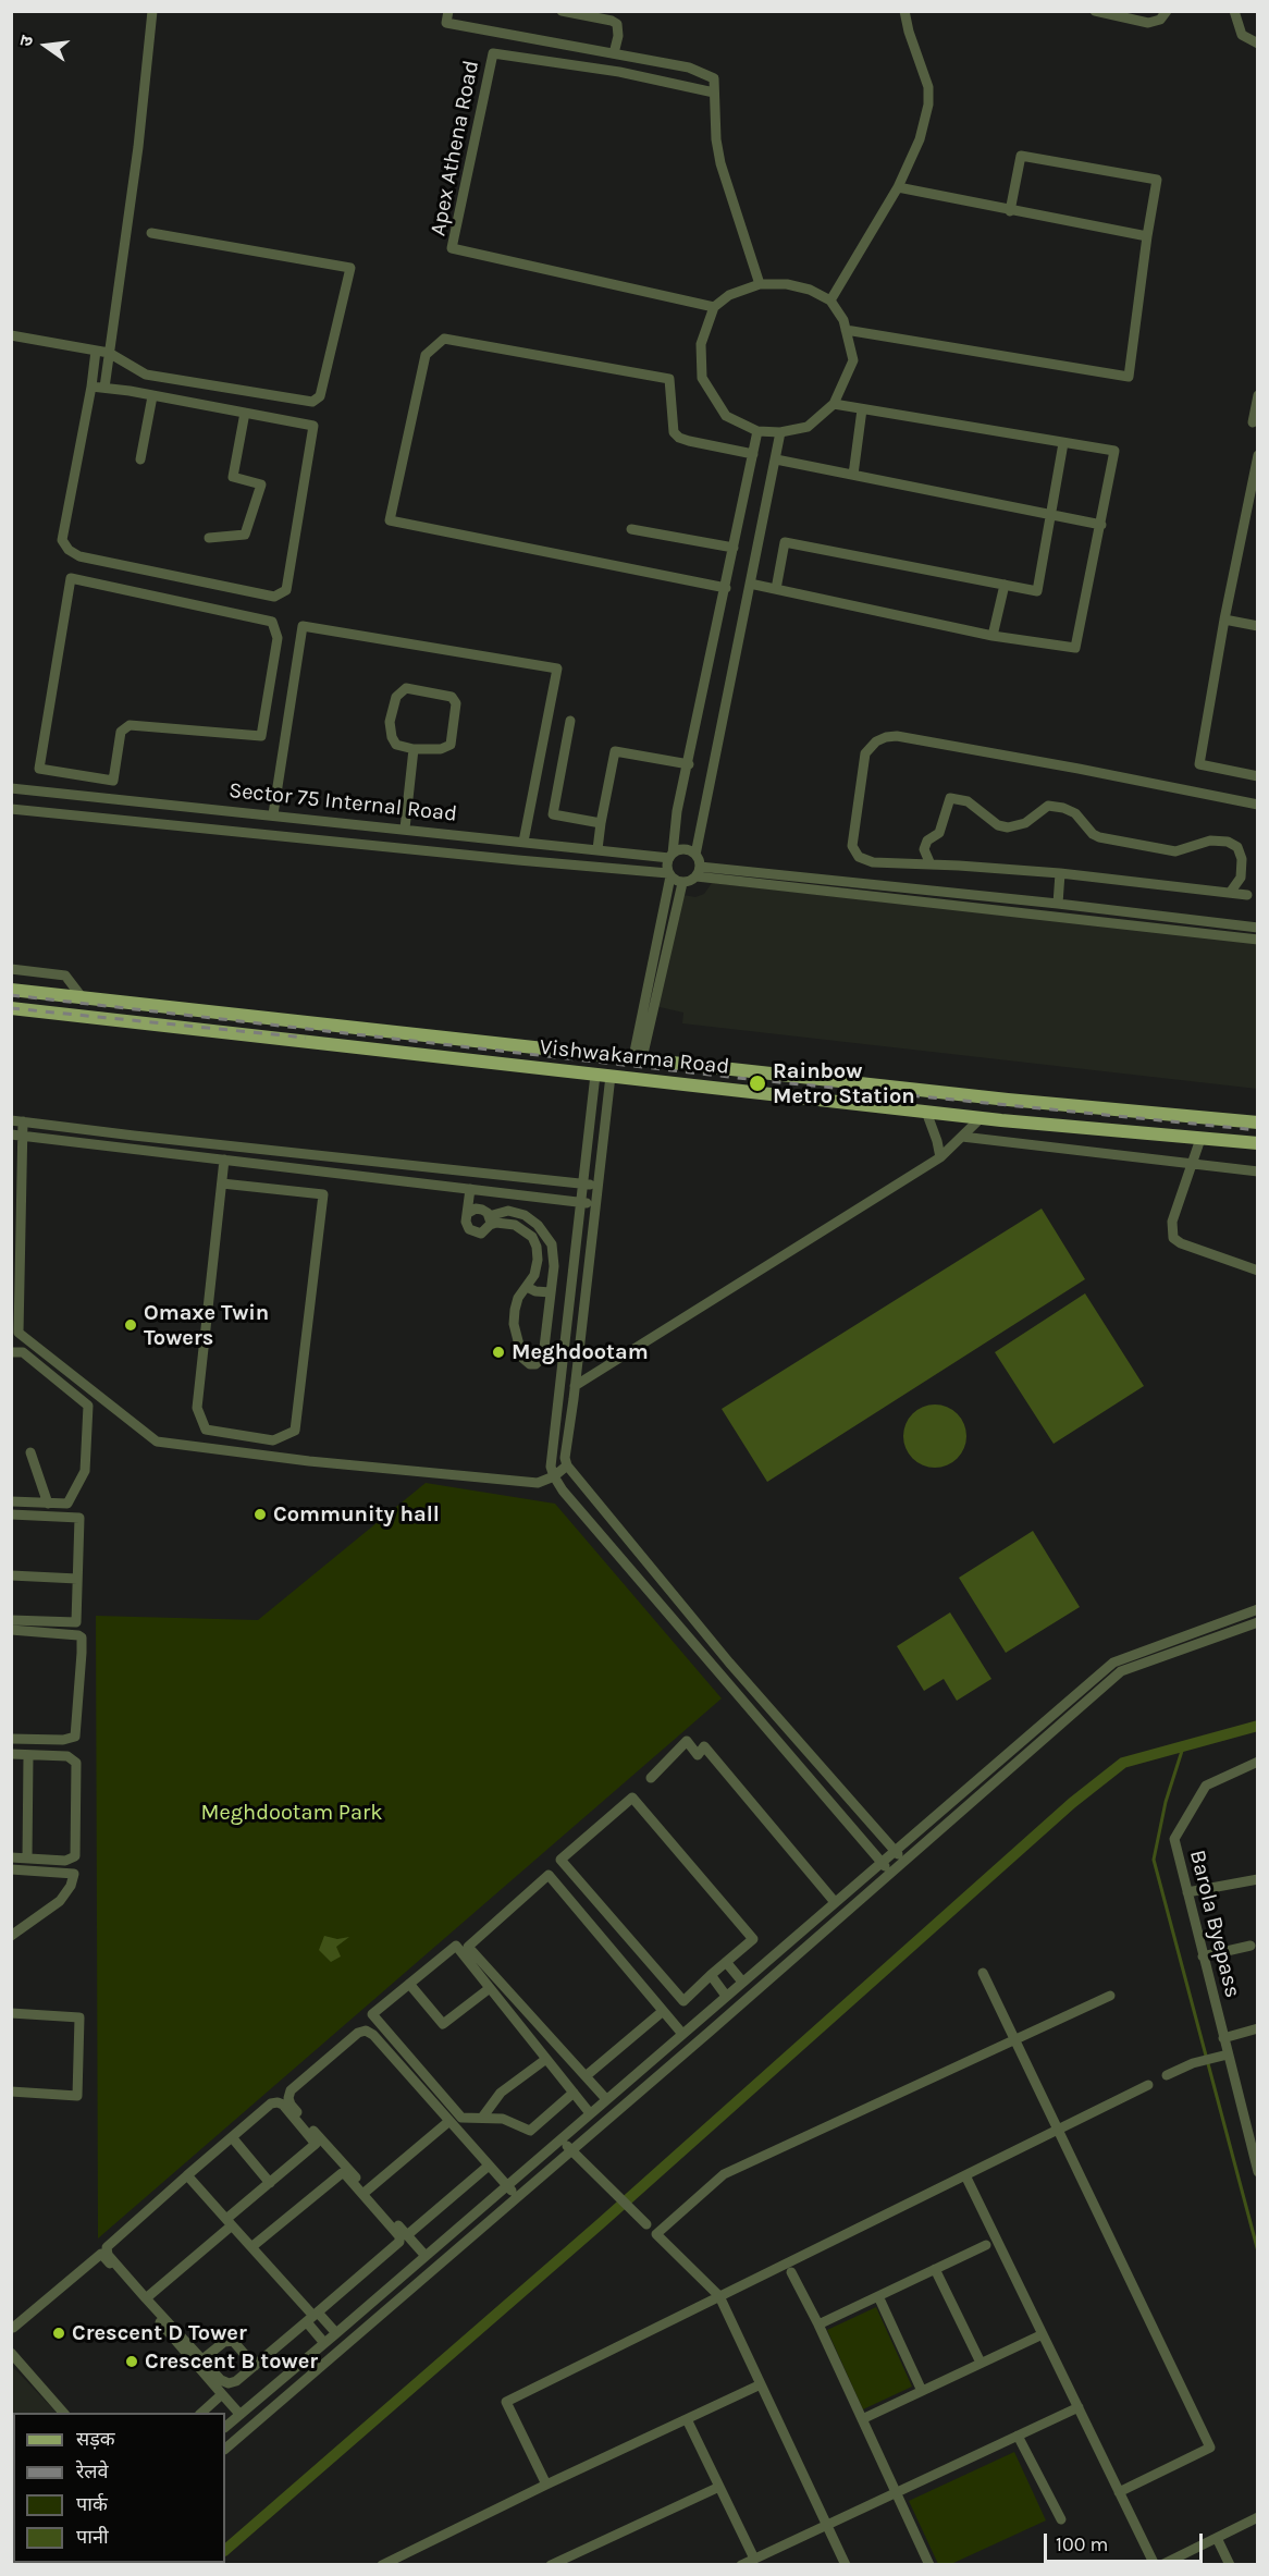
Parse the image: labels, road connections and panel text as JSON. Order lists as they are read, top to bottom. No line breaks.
{"streets":{"main road":["Vishwakarma Road"],"street":["Apex Athena Road","Sector 75 Internal Road","Barola Byepass"]},"parks":["Meghdootam Park"],"places":["Rainbow Metro Station","Omaxe Twin Towers","Meghdootam","Community hall","Crescent D Tower","Crescent B tower"],"legend":["सड़क","रेलवे","पार्क","पानी"],"scale_bar":"100 m","north":"left"}
